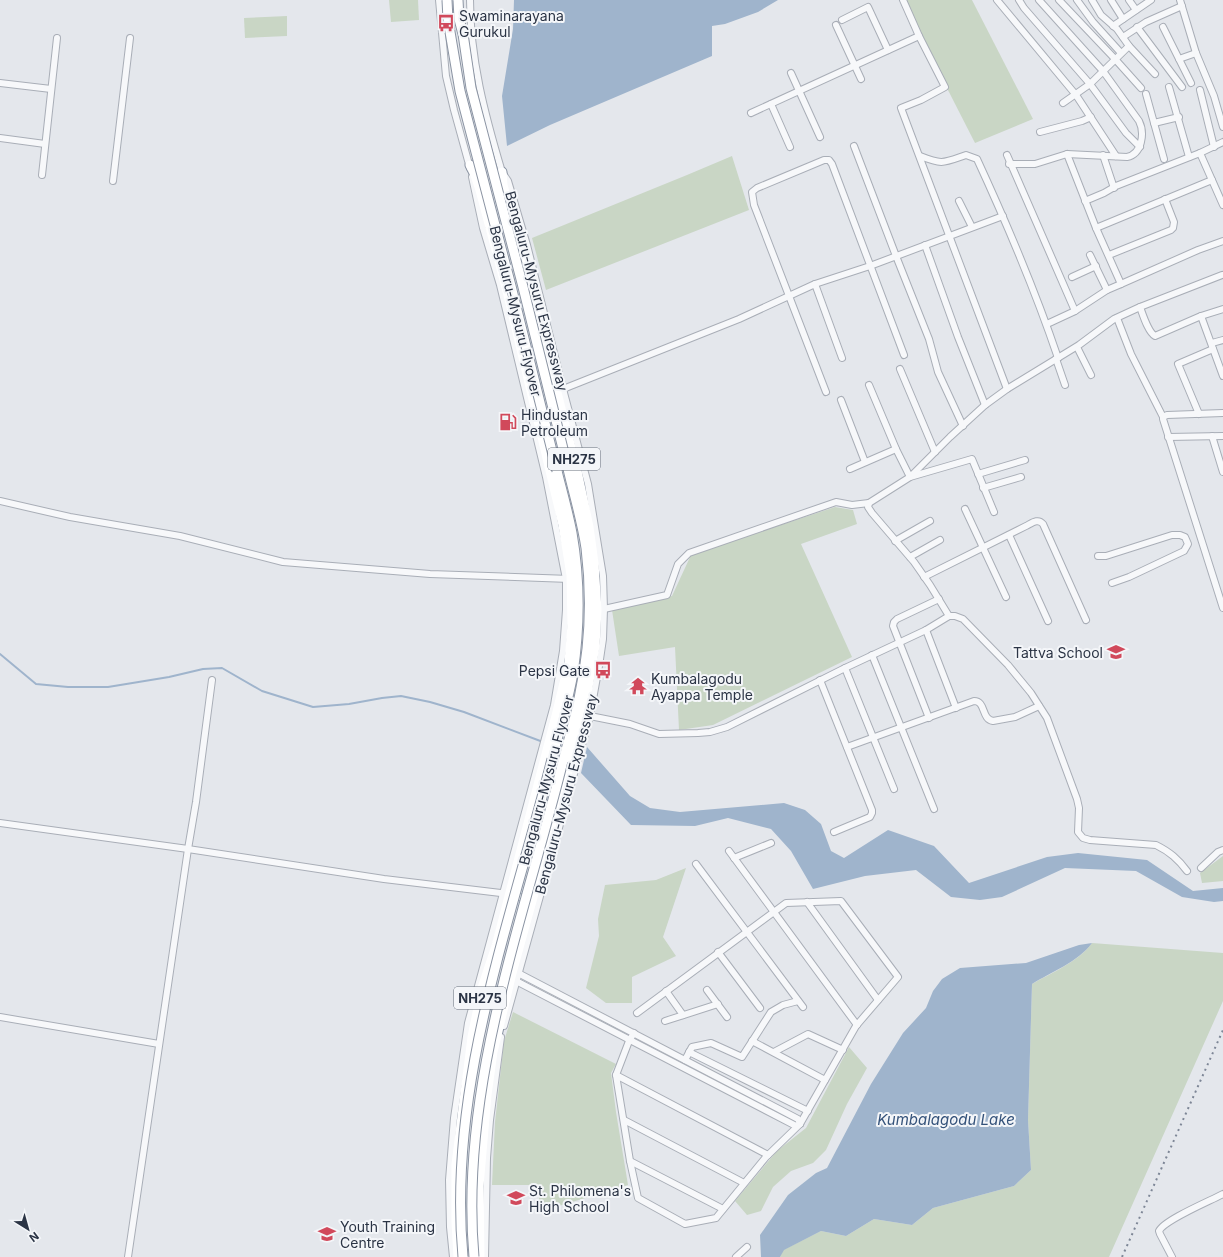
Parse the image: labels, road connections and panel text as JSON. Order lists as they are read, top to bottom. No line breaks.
{"streets":{"highway":["Bengaluru-Mysuru Expressway","Bengaluru-Mysuru Flyover","NH275"]},"crossings":[["Bengaluru-Mysuru Expressway","Bengaluru-Mysuru Flyover"],["Bengaluru-Mysuru Flyover","NH275"]],"water":["Kumbalagodu Lake"],"places":{"bus stop":["Swaminarayana Gurukul","Pepsi Gate"],"fuel station":["Hindustan Petroleum"],"school or university":["Tattva School","St. Philomena's High School","Youth Training Centre"],"temple":["Kumbalagodu Ayappa Temple"]},"north":"bottom right"}
